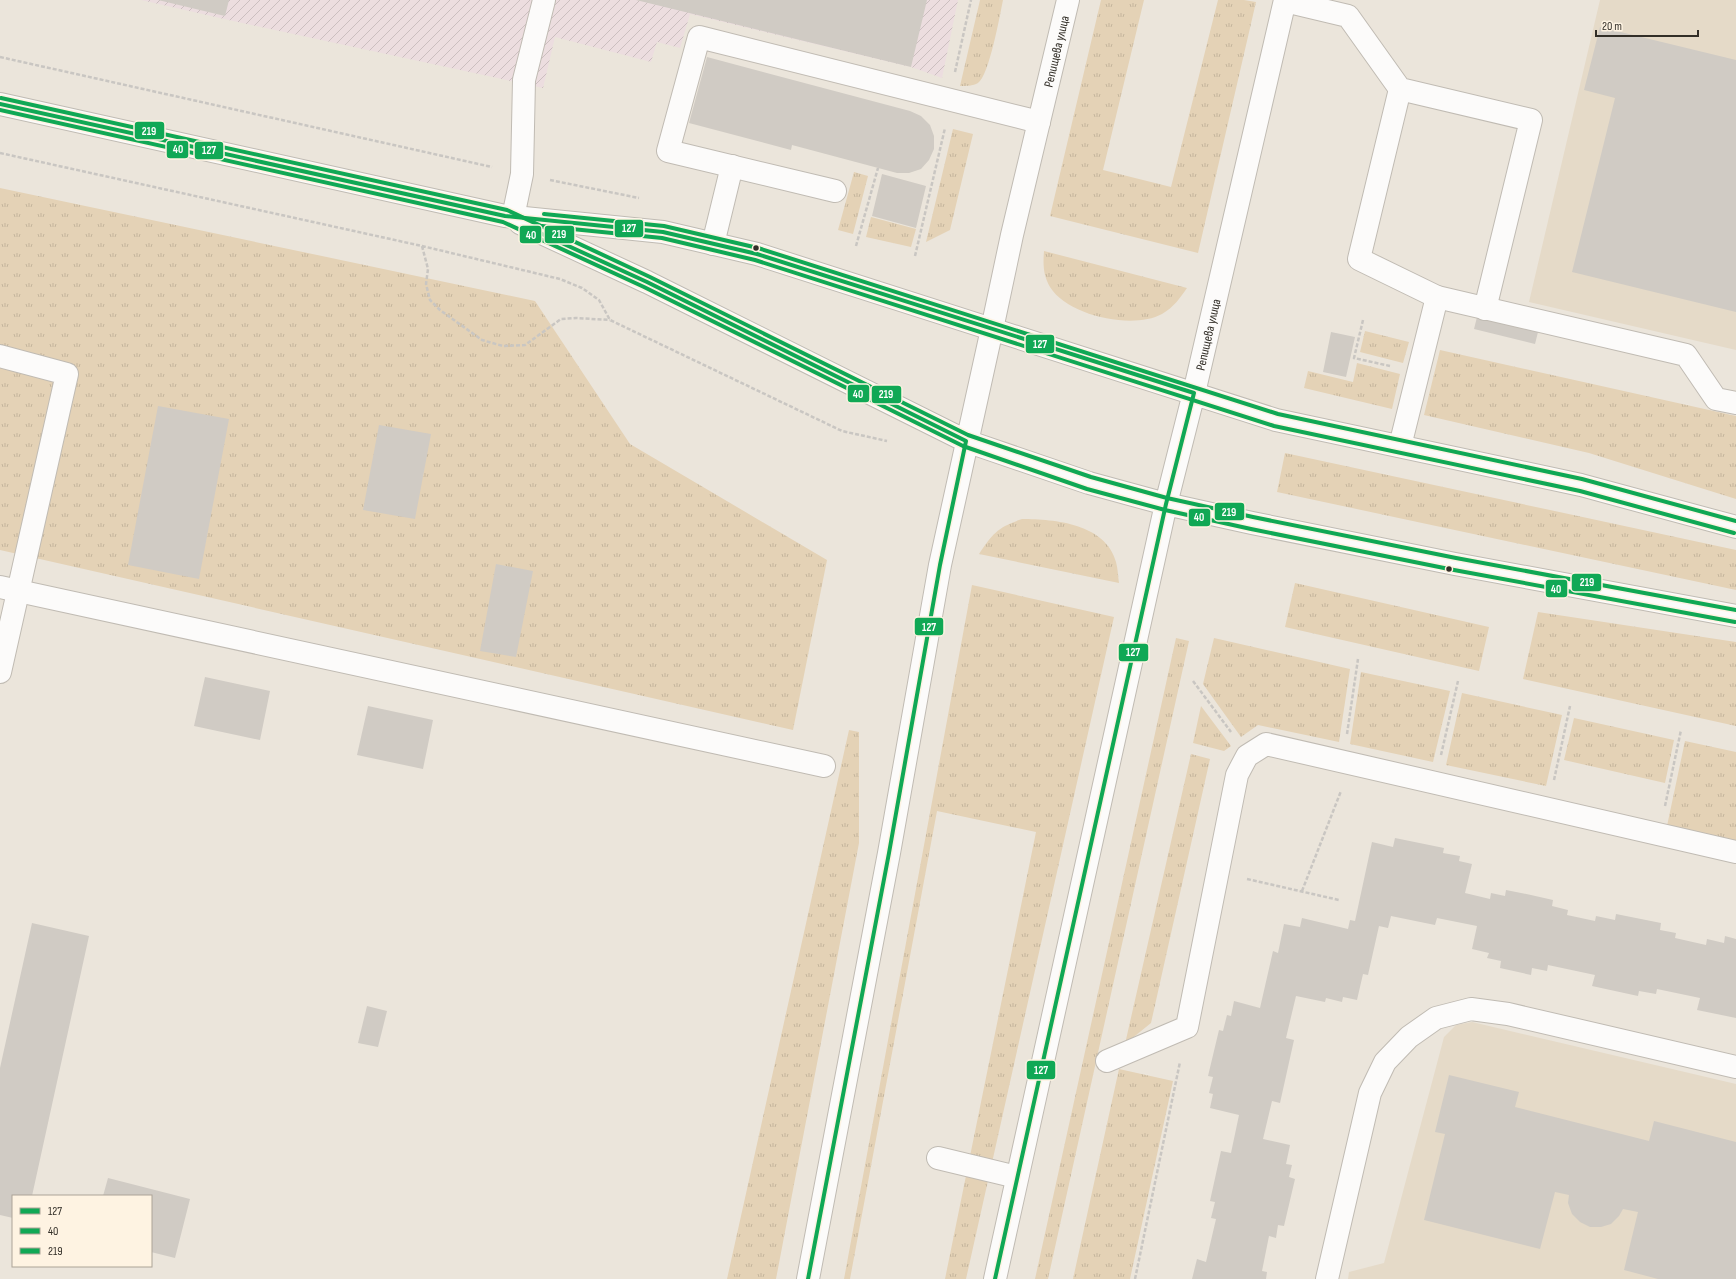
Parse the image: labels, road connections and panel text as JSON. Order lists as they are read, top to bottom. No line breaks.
{"streets":{"main road":["Репищева улица"]},"lines":["transit line 219","transit line 127","transit line 40"],"legend":["127","40","219"],"scale_bar":"20 m"}
